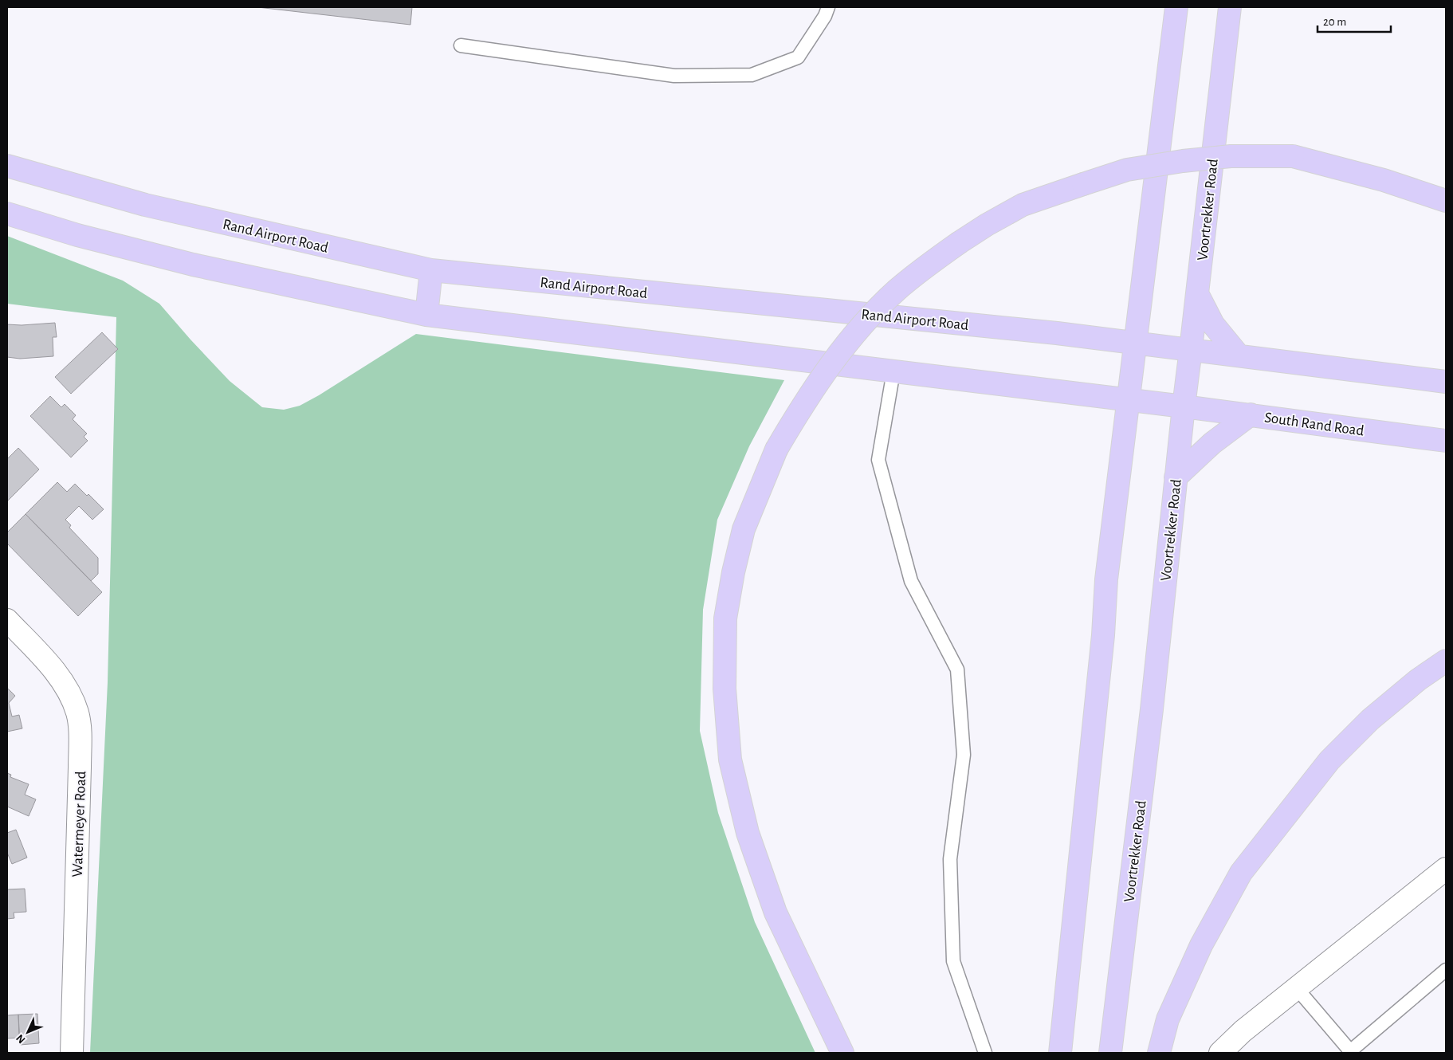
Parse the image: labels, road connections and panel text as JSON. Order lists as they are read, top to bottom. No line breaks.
{"streets":{"main road":["Voortrekker Road","Rand Airport Road","South Rand Road"],"street":["Watermeyer Road"]},"crossings":[["Voortrekker Road","Rand Airport Road"],["Voortrekker Road","South Rand Road"]],"scale_bar":"20 m","north":"bottom left"}
